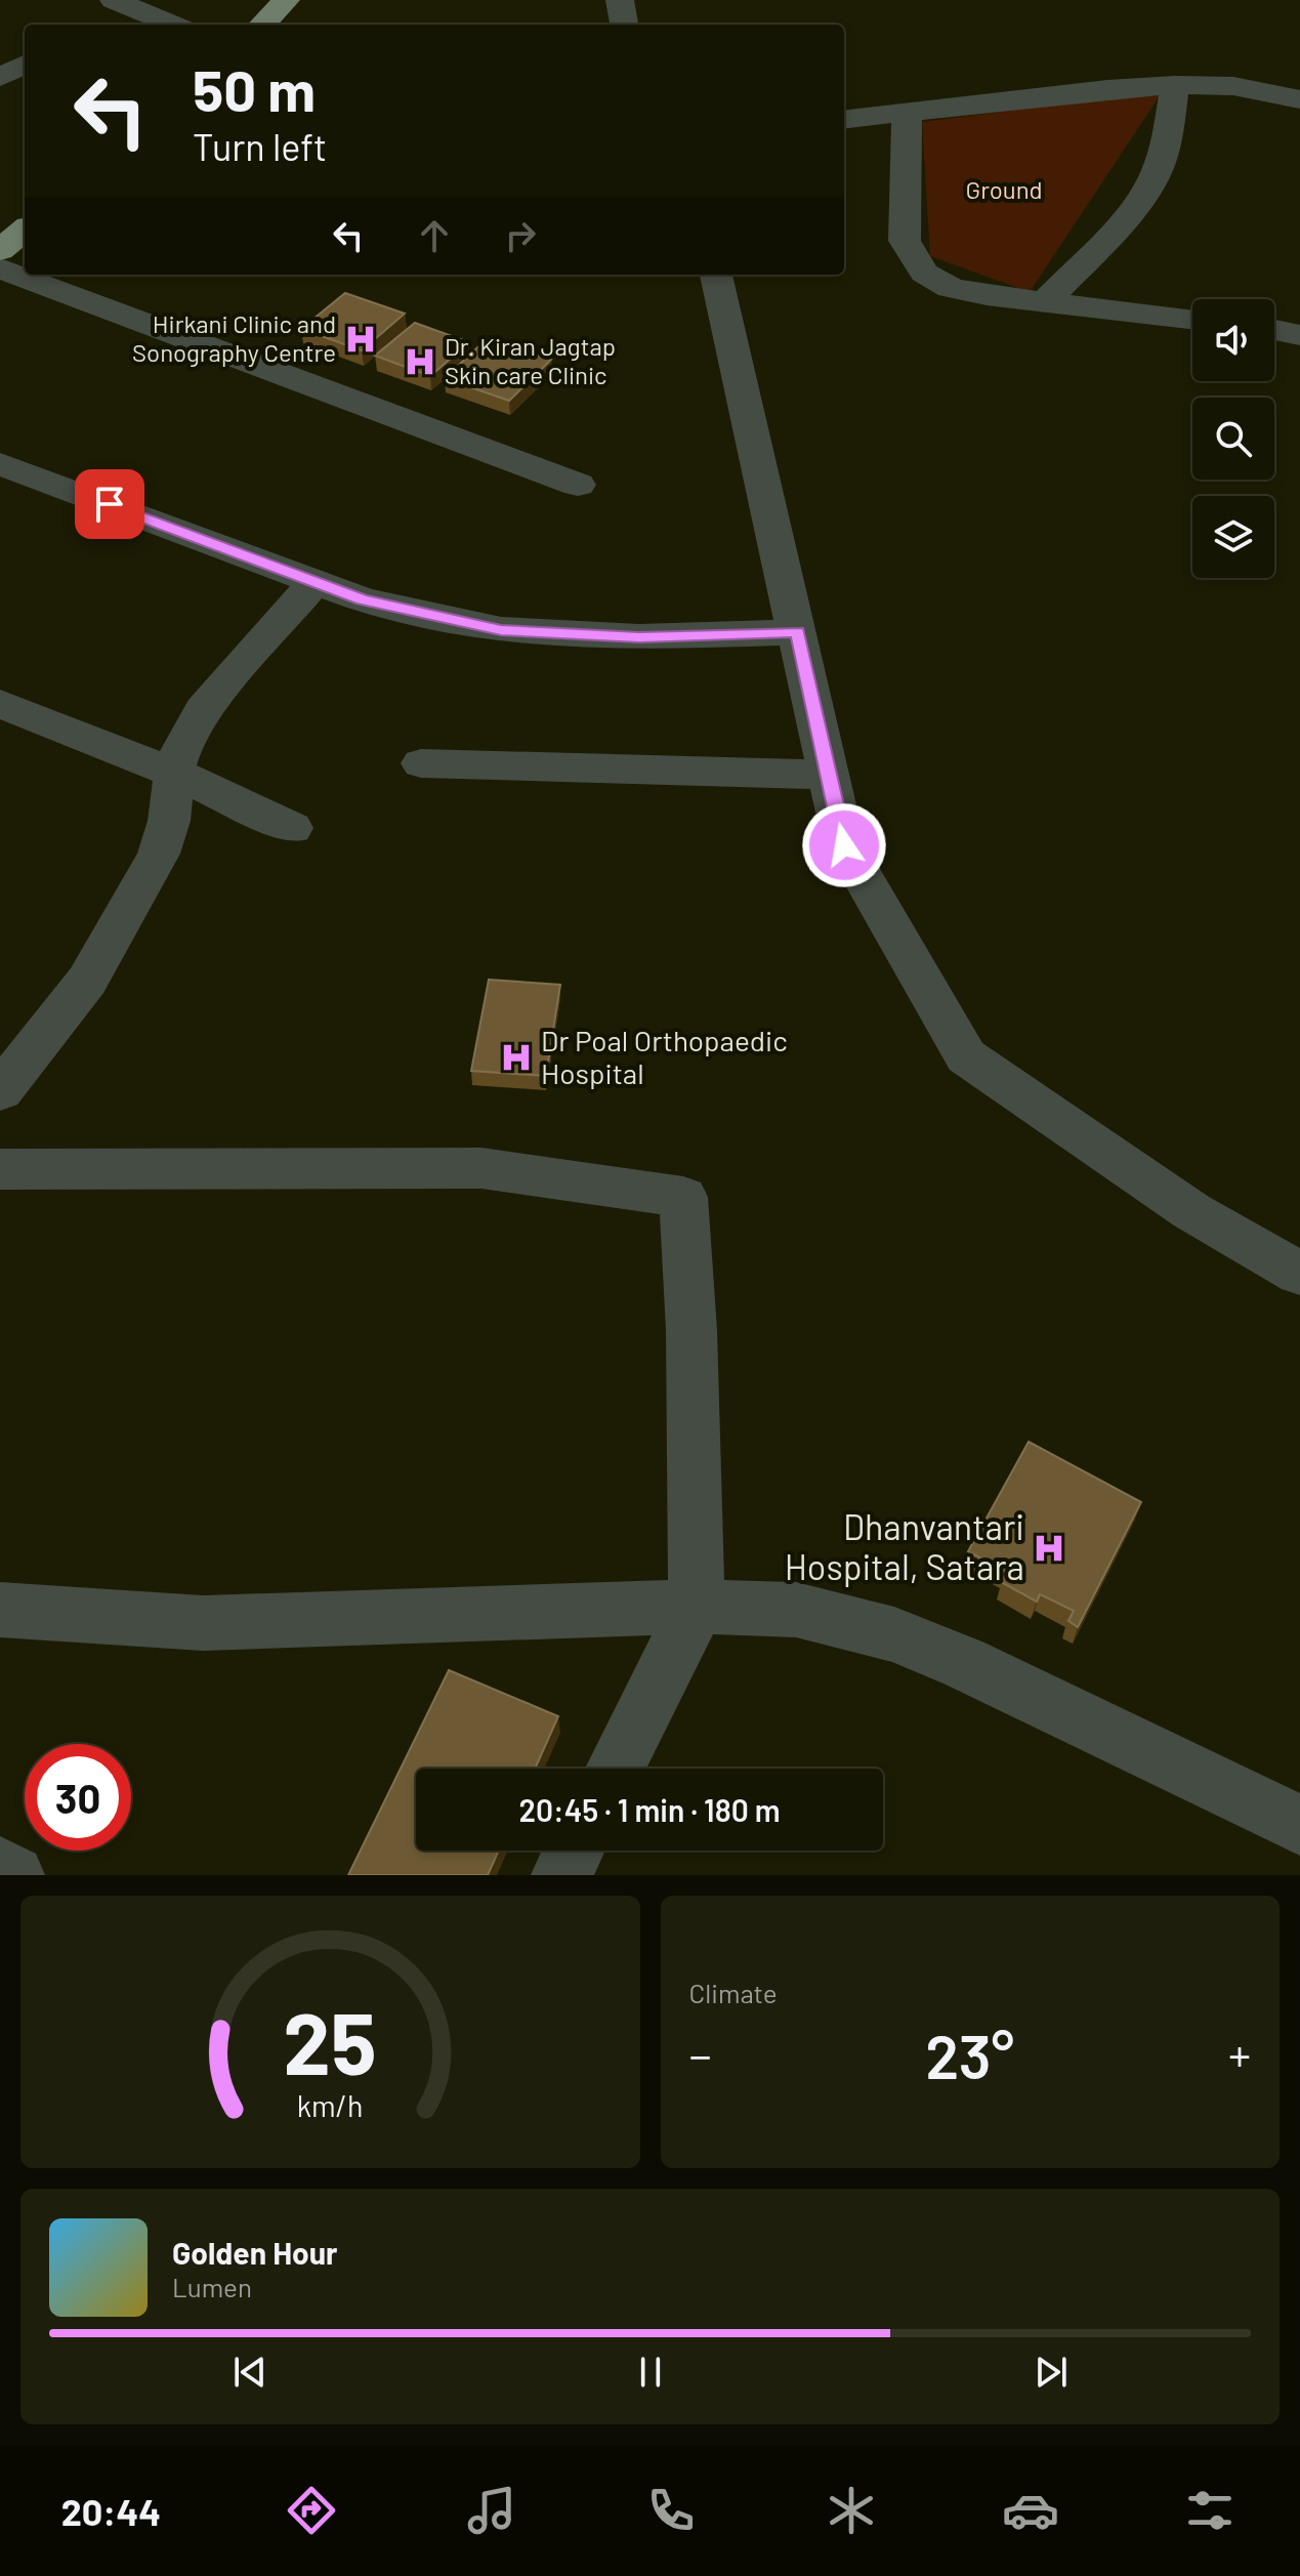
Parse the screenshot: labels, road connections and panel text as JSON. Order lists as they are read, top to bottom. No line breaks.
{"parks":["Ground"],"places":{"hospital":["Hirkani Clinic and Sonography Centre","Dr. Kiran Jagtap Skin care Clinic","Dr Poal Orthopaedic Hospital","Dhanvantari Hospital, Satara"]},"page":{"turn":["50 m","Turn left"],"limit":"30","trip":"20:45 · 1 min · 180 m","tile":"Climate","heat":["−","23°","+"],"song":["Golden Hour","Lumen"],"tabs":"20:44","gauge":["25","km/h"]}}
